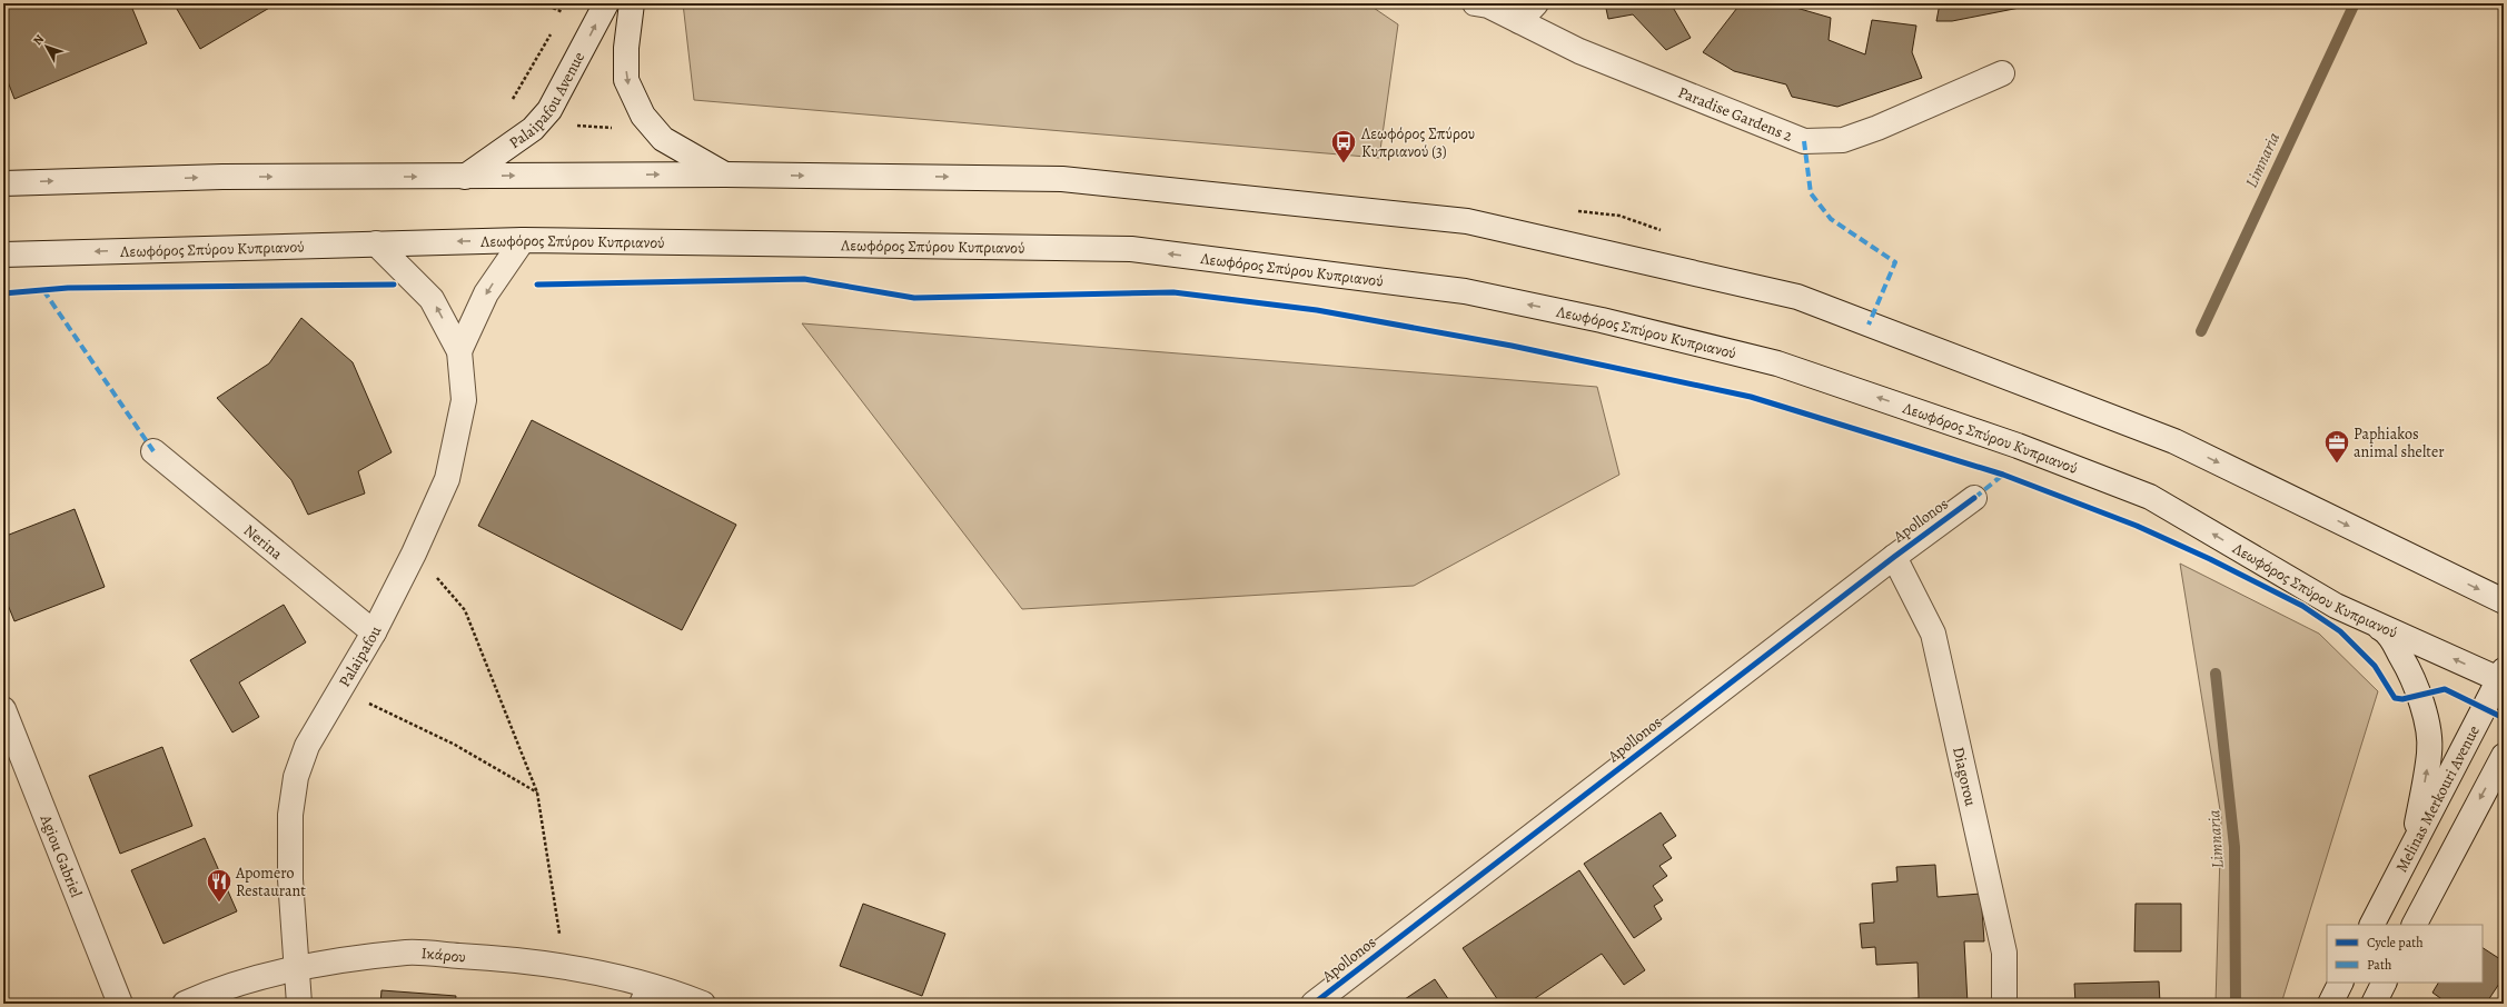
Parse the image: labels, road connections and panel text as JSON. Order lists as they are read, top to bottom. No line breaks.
{"streets":{"main road":["Palaipafou Avenue","Paradise Gardens 2","Λεωφόρος Σπύρου Κυπριανού","Apollonos","Nerina","Palaipafou","Diagorou","Melinas Merkouri Avenue","Agiou Gabriel","Ικάρου"]},"crossings":[["Λεωφόρος Σπύρου Κυπριανού","Melinas Merkouri Avenue"],["Apollonos","Diagorou"],["Nerina","Palaipafou"],["Palaipafou","Ικάρου"]],"one_way":["Palaipafou Avenue"],"water":["Limnaria"],"places":{"bus stop":["Λεωφόρος Σπύρου Κυπριανού (3)"],"office":["Paphiakos animal shelter"],"restaurant":["Apomero Restaurant"]},"legend":["Cycle path","Path"],"north":"top left"}
